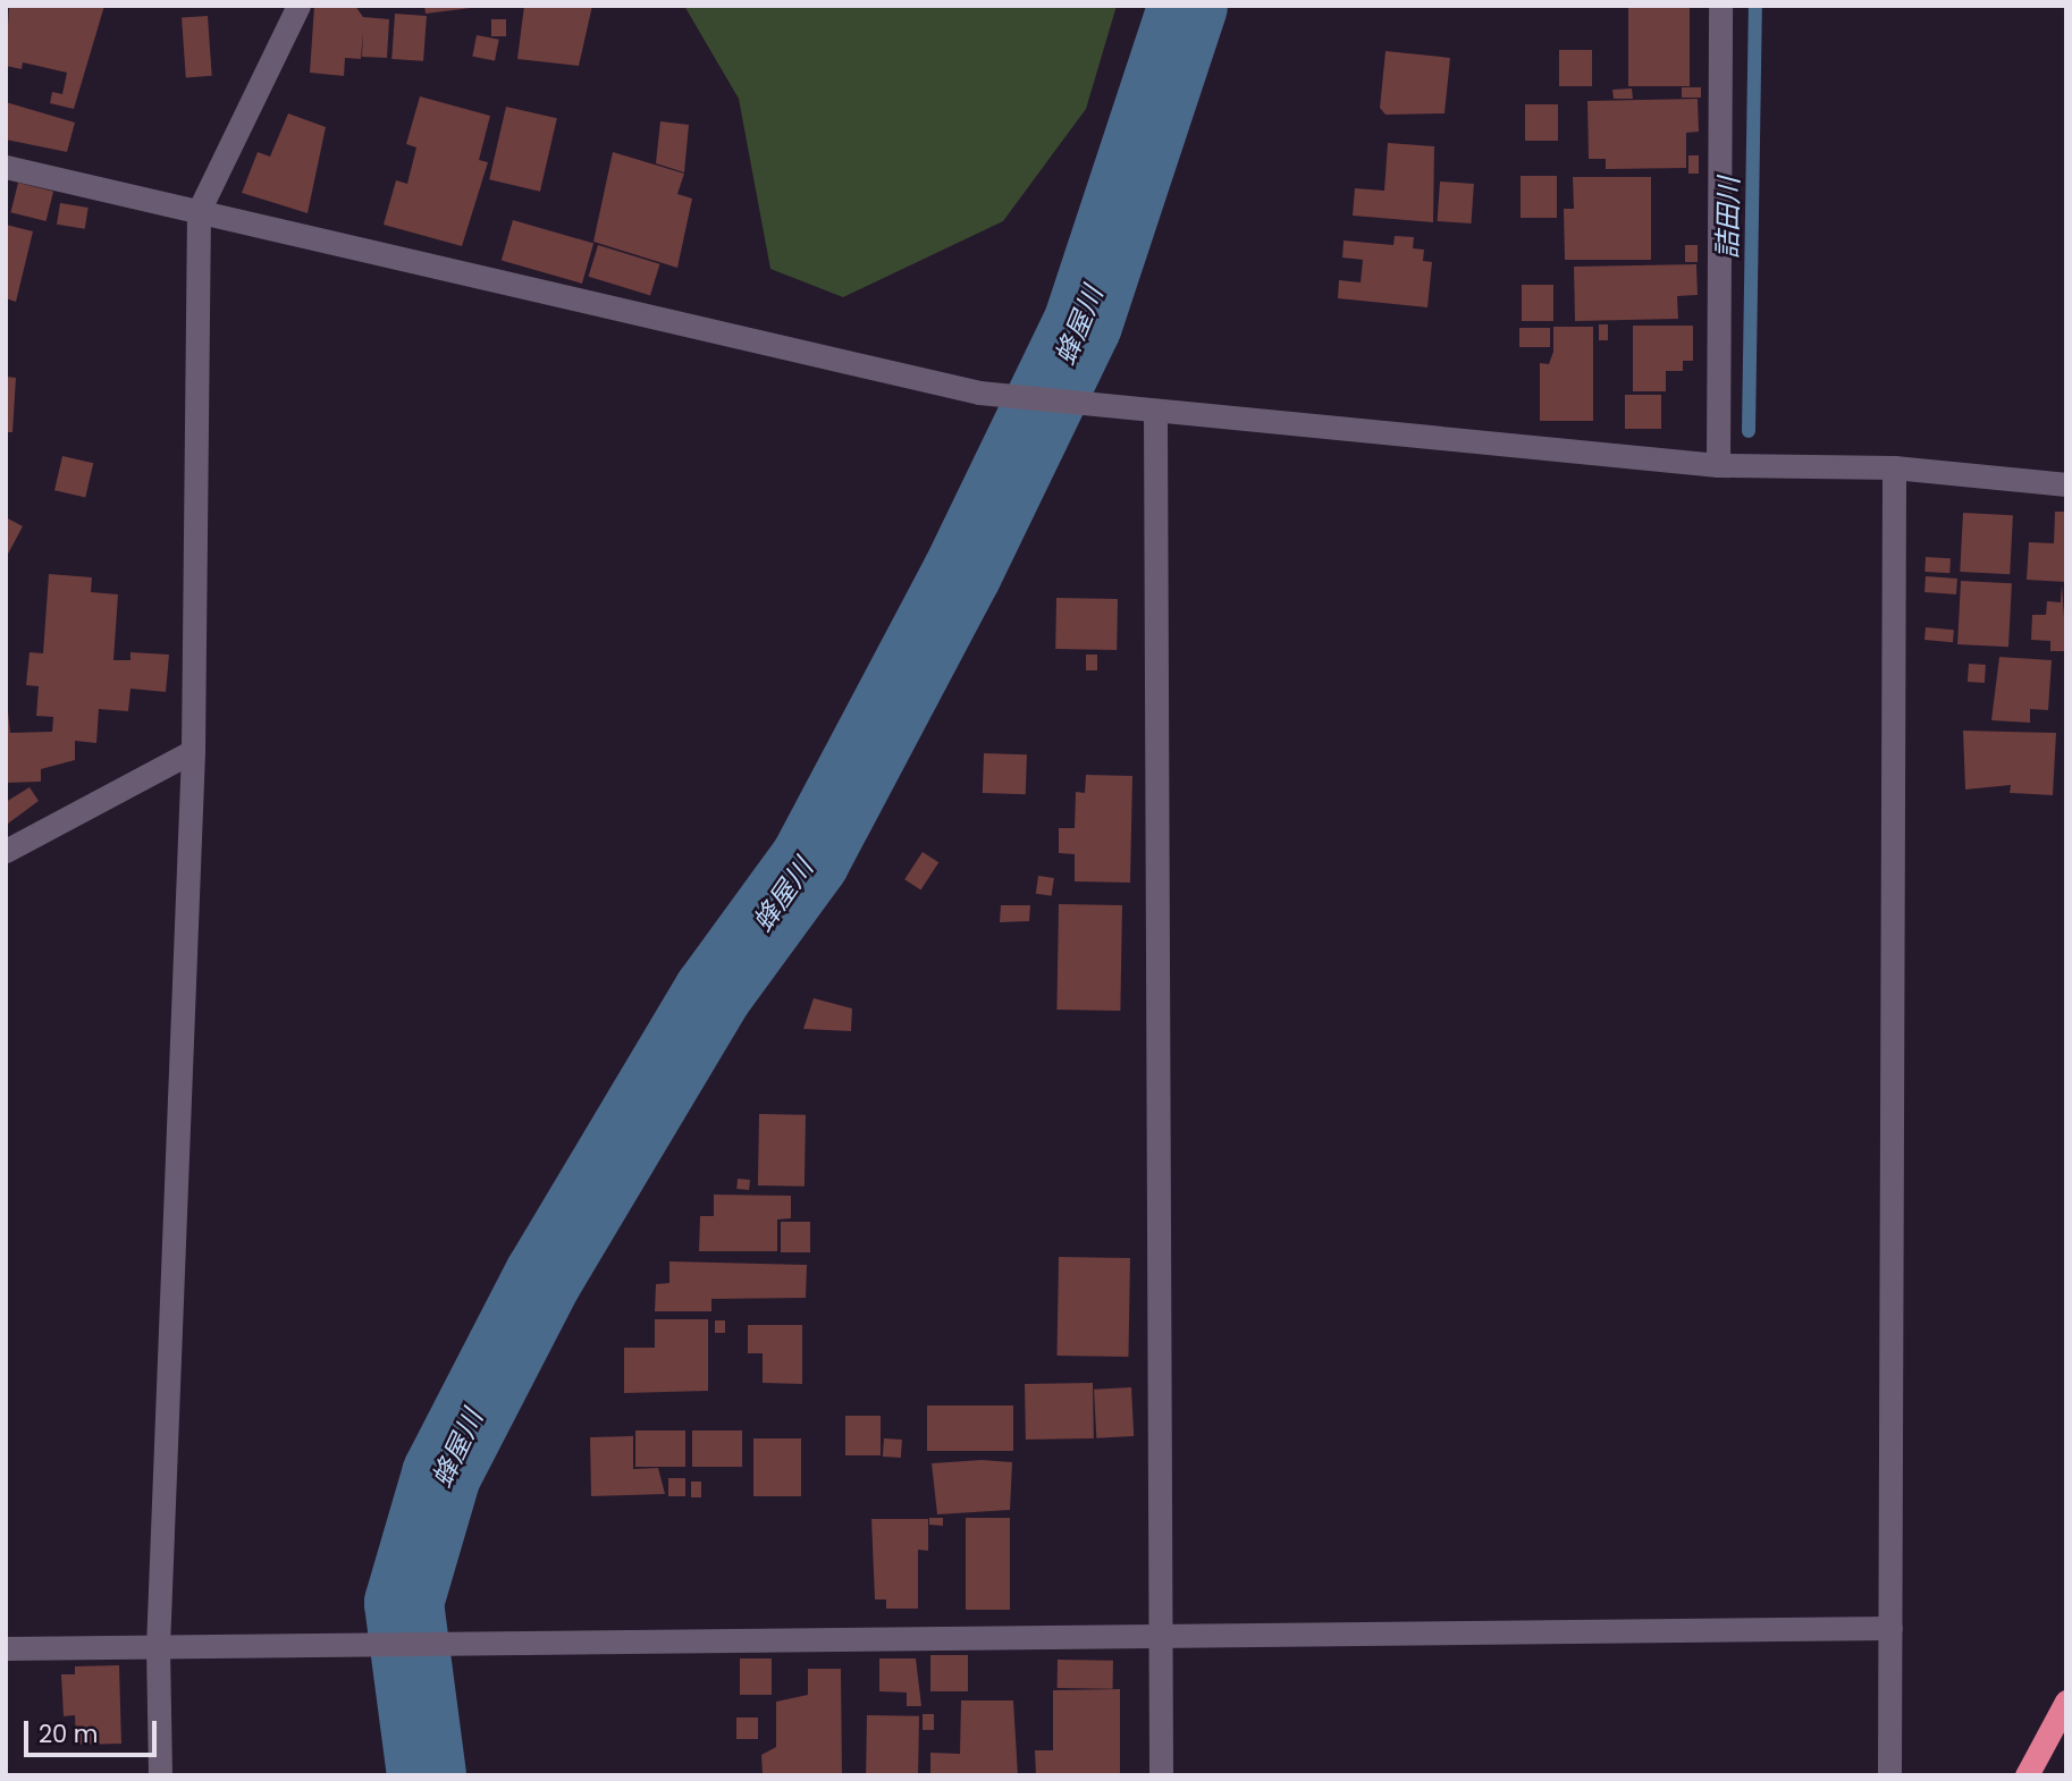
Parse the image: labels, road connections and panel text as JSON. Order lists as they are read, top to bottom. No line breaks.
{"water":["詰田川","蜂屋川"],"scale_bar":"20 m"}
